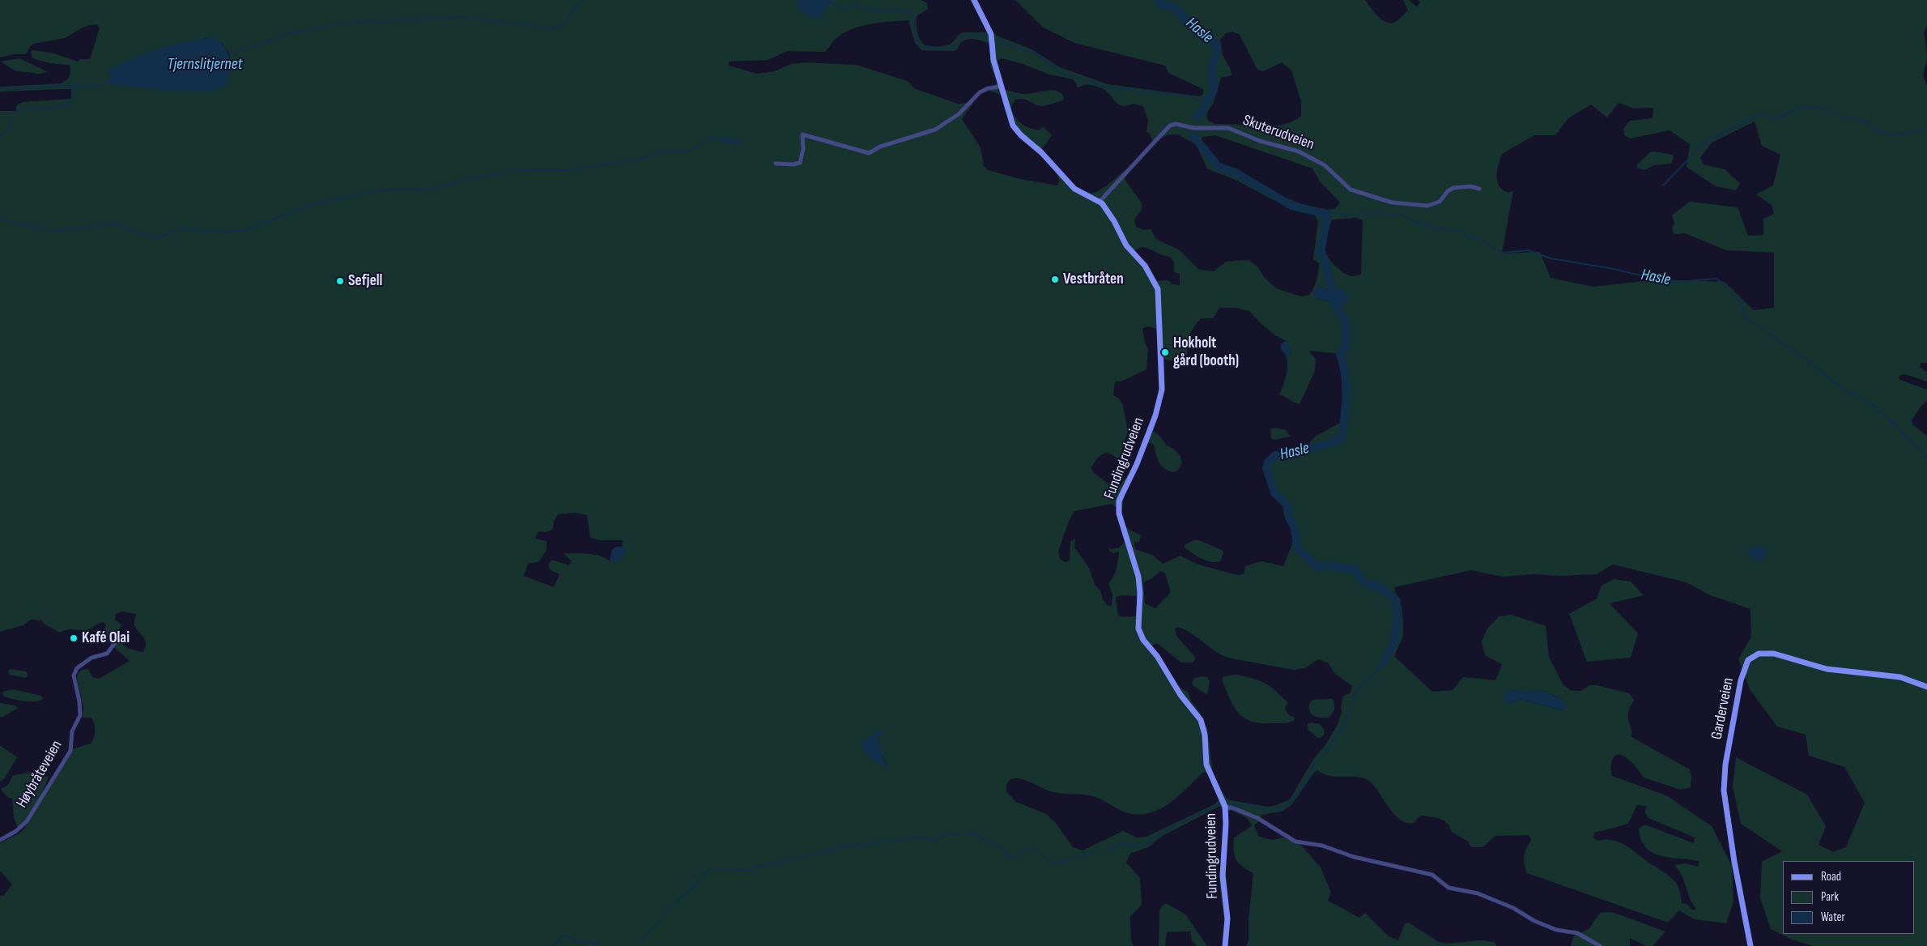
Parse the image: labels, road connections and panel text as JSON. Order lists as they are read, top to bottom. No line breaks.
{"streets":{"street":["Skuterudveien","Fundingrudveien","Garderveien","Høybråteveien"]},"crossings":[["Skuterudveien","Fundingrudveien"]],"water":["Hasle","Tjernslitjernet"],"places":["Vestbråten","Sefjell","Hokholt gård (booth)","Kafé Olai"],"legend":["Road","Park","Water"]}
